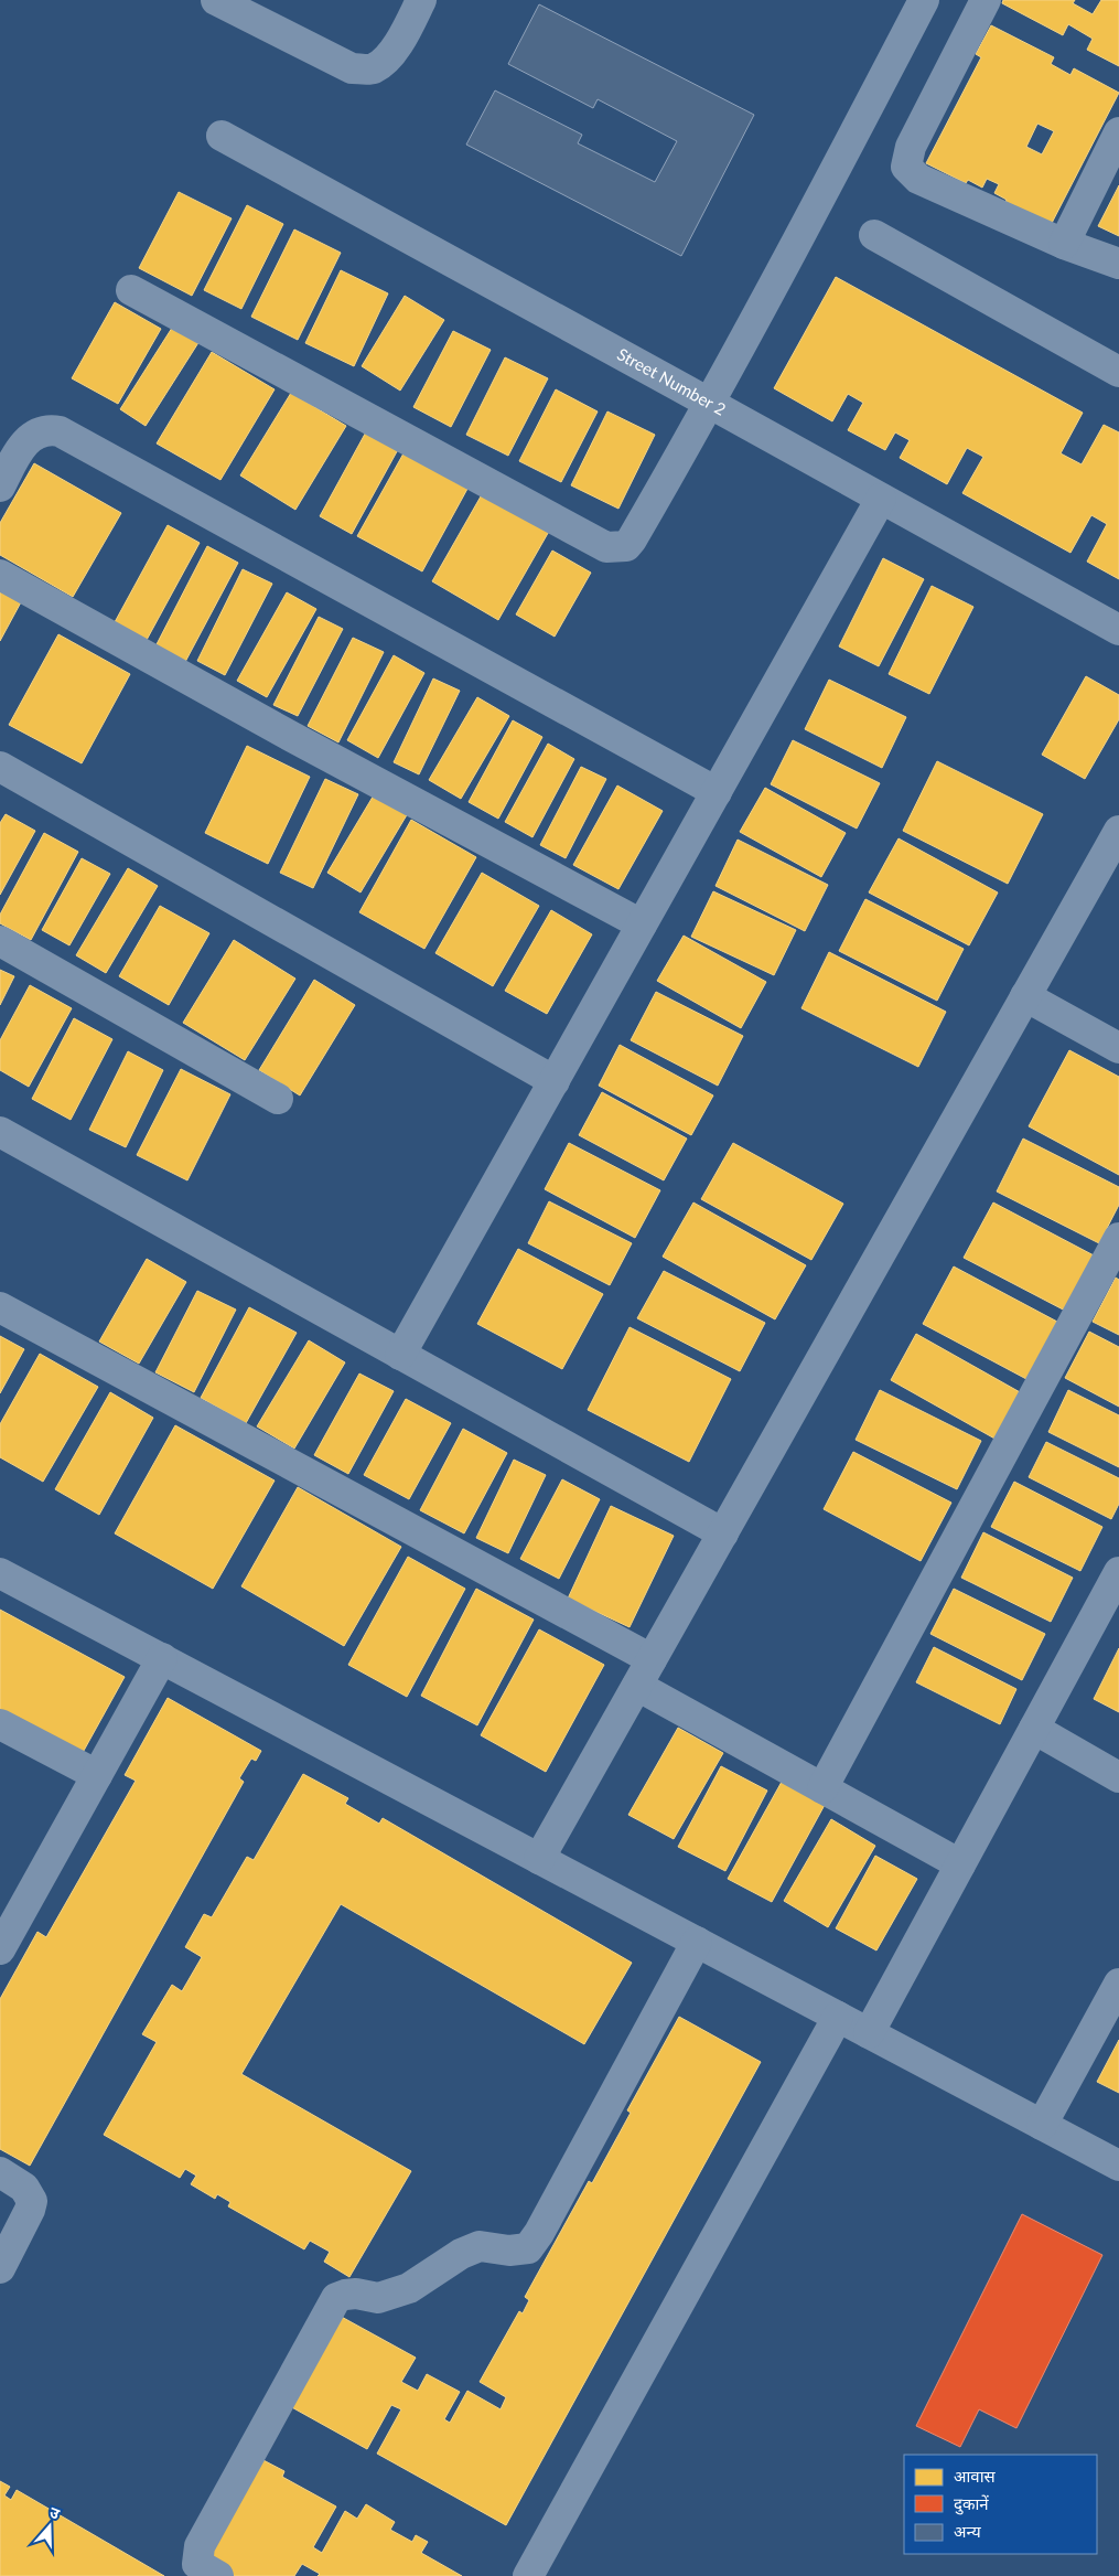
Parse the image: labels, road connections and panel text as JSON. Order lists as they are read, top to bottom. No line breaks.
{"streets":{"street":["Street Number 2"]},"legend":["आवास","दुकानें","अन्य"],"north":"top"}
